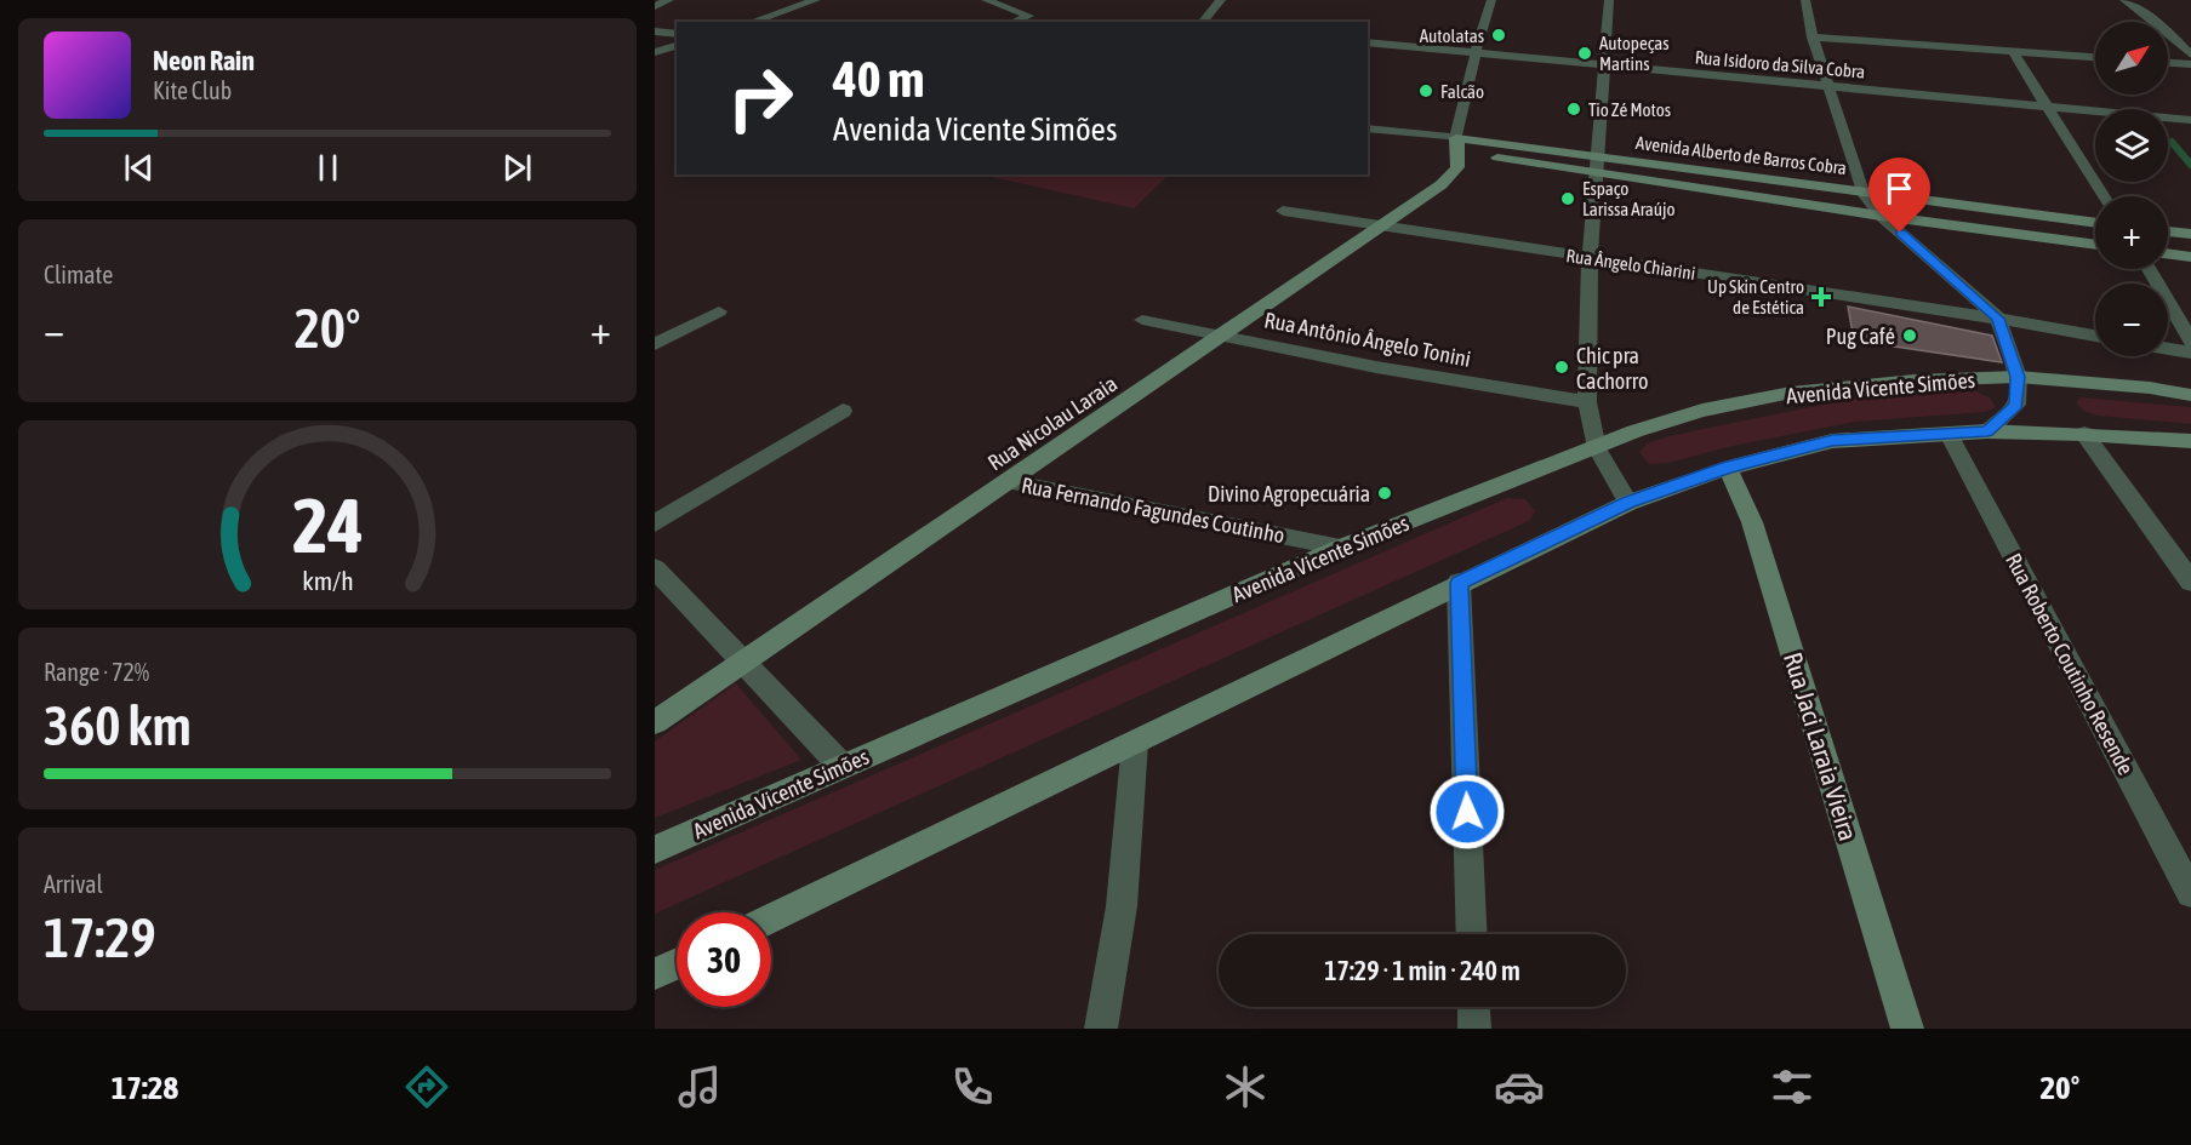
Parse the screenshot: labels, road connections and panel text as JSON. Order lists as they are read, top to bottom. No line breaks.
{"streets":{"street":["Rua Isidoro da Silva Cobra","Avenida Alberto de Barros Cobra","Rua Ângelo Chiarini","Rua Antônio Ângelo Tonini","Avenida Vicente Simões","Rua Nicolau Laraia","Rua Fernando Fagundes Coutinho","Rua Roberto Coutinho Resende","Rua Jaci Laraia Vieira"]},"crossings":[["Avenida Alberto de Barros Cobra","Rua Nicolau Laraia"],["Rua Ângelo Chiarini","Rua Nicolau Laraia"],["Rua Antônio Ângelo Tonini","Rua Nicolau Laraia"],["Avenida Vicente Simões","Rua Fernando Fagundes Coutinho"],["Rua Nicolau Laraia","Rua Fernando Fagundes Coutinho"]],"places":{"other":["Autolatas","Autopeças Martins","Falcão","Tio Zé Motos","Espaço Larissa Araújo","Pug Café","Chic pra Cachorro","Divino Agropecuária"],"health":["Up Skin Centro de Estética"]},"north":"top right","page":{"map_buttons":["+","−"],"turn":["40 m","Avenida Vicente Simões"],"song":["Neon Rain","Kite Club"],"tile":["Climate",["Range · 72%","360 km"],["Arrival","17:29"]],"heat":["−","20°","+"],"limit":"30","trip":"17:29 · 1 min · 240 m","tabs":["17:28","20°"],"gauge":["24","km/h"]}}
